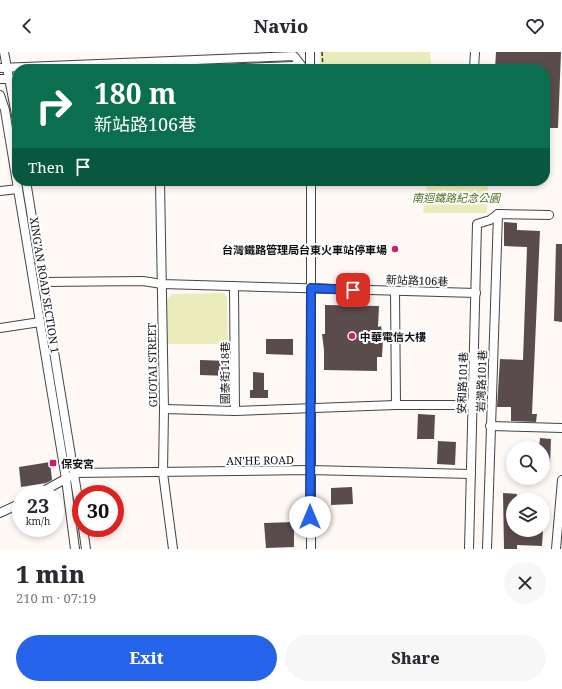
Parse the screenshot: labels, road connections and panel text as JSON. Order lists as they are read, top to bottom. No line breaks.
{"streets":{"street":["新站路106巷","XING’AN ROAD SECTION 1","GUOTAI STREET","國泰街118巷","岩灣路101巷","安和路101巷","AN'HE ROAD"]},"crossings":[["新站路106巷","XING’AN ROAD SECTION 1"],["新站路106巷","GUOTAI STREET"],["新站路106巷","國泰街118巷"],["新站路106巷","安和路101巷"],["XING’AN ROAD SECTION 1","AN'HE ROAD"],["GUOTAI STREET","國泰街118巷"],["GUOTAI STREET","AN'HE ROAD"],["岩灣路101巷","安和路101巷"],["安和路101巷","AN'HE ROAD"]],"parks":["南迴鐵路紀念公園"],"places":{"other":["台灣鐵路管理局台東火車站停車場","中華電信大樓"],"transit":["保安宮"]},"page":{"header":"Navio","turn":["180 m","新站路106巷"],"then":"Then","speed":"23 km/h","limit":"30","heading":["1 min","210 m · 07:19"],"buttons":["Exit","Share"]}}
